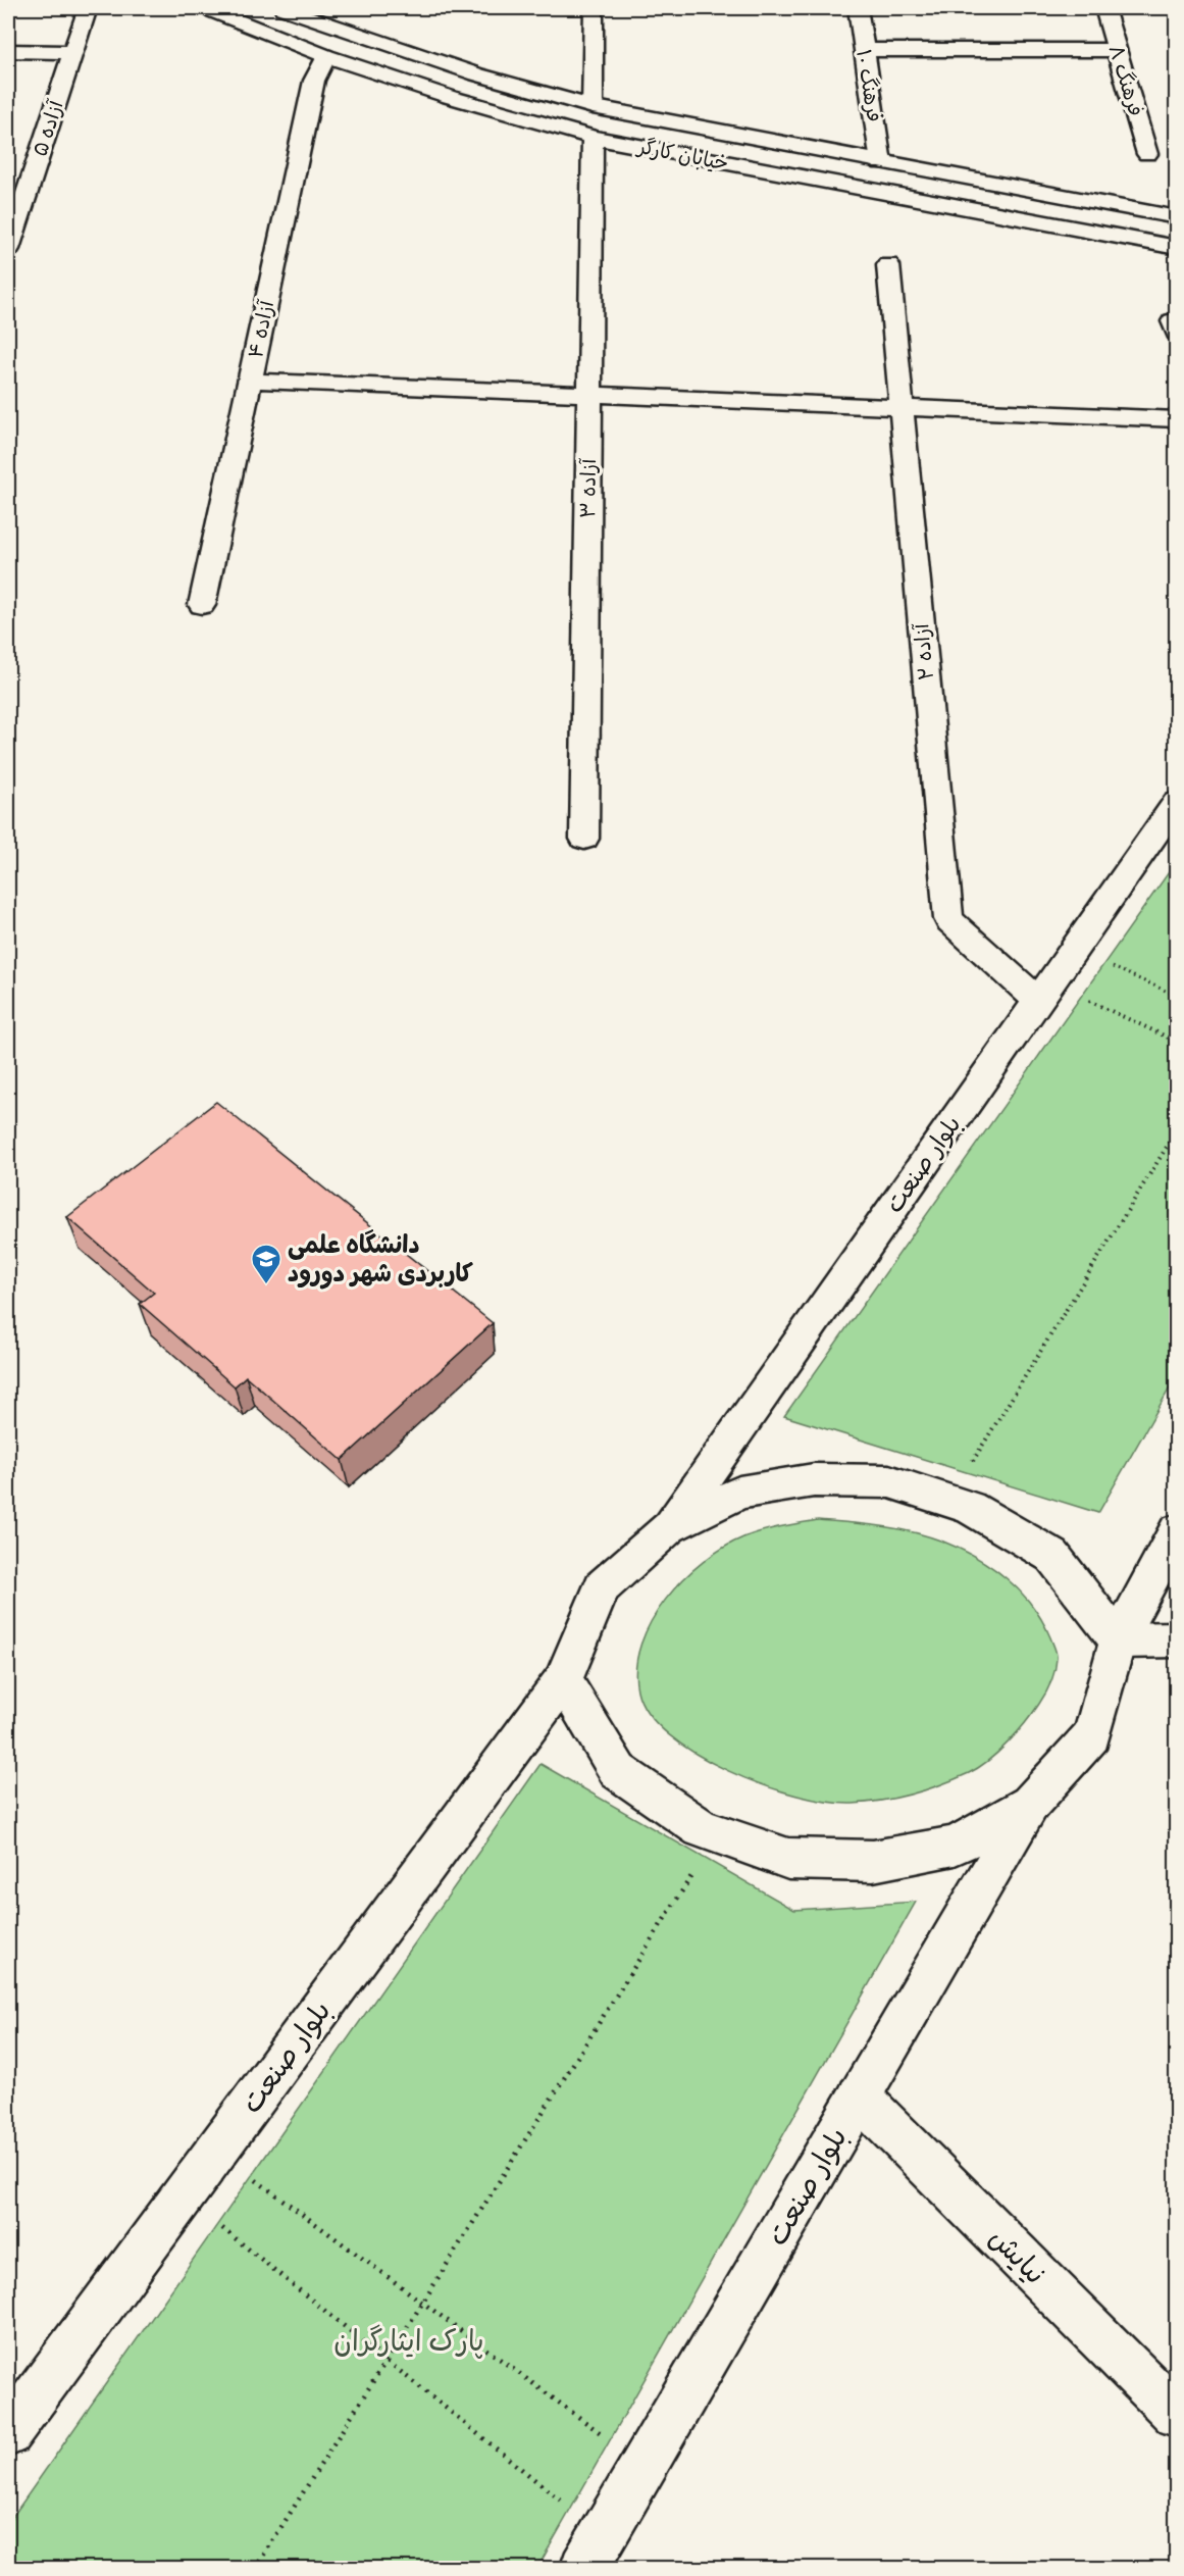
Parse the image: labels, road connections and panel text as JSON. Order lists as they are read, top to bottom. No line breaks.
{"streets":{"street":["فرهنگ ۸","فرهنگ ۱۰","آزاده ۵","خیابان کارگر","آزاده ۴","آزاده ۳","آزاده ۲","بلوار صنعت","نیایش"]},"crossings":[["فرهنگ ۱۰","خیابان کارگر"],["خیابان کارگر","آزاده ۴"],["خیابان کارگر","آزاده ۳"],["آزاده ۲","بلوار صنعت"],["بلوار صنعت","نیایش"]],"parks":["پارک ایثارگران"],"places":{"school or university":["دانشگاه علمی کاربردی شهر دورود"]}}
